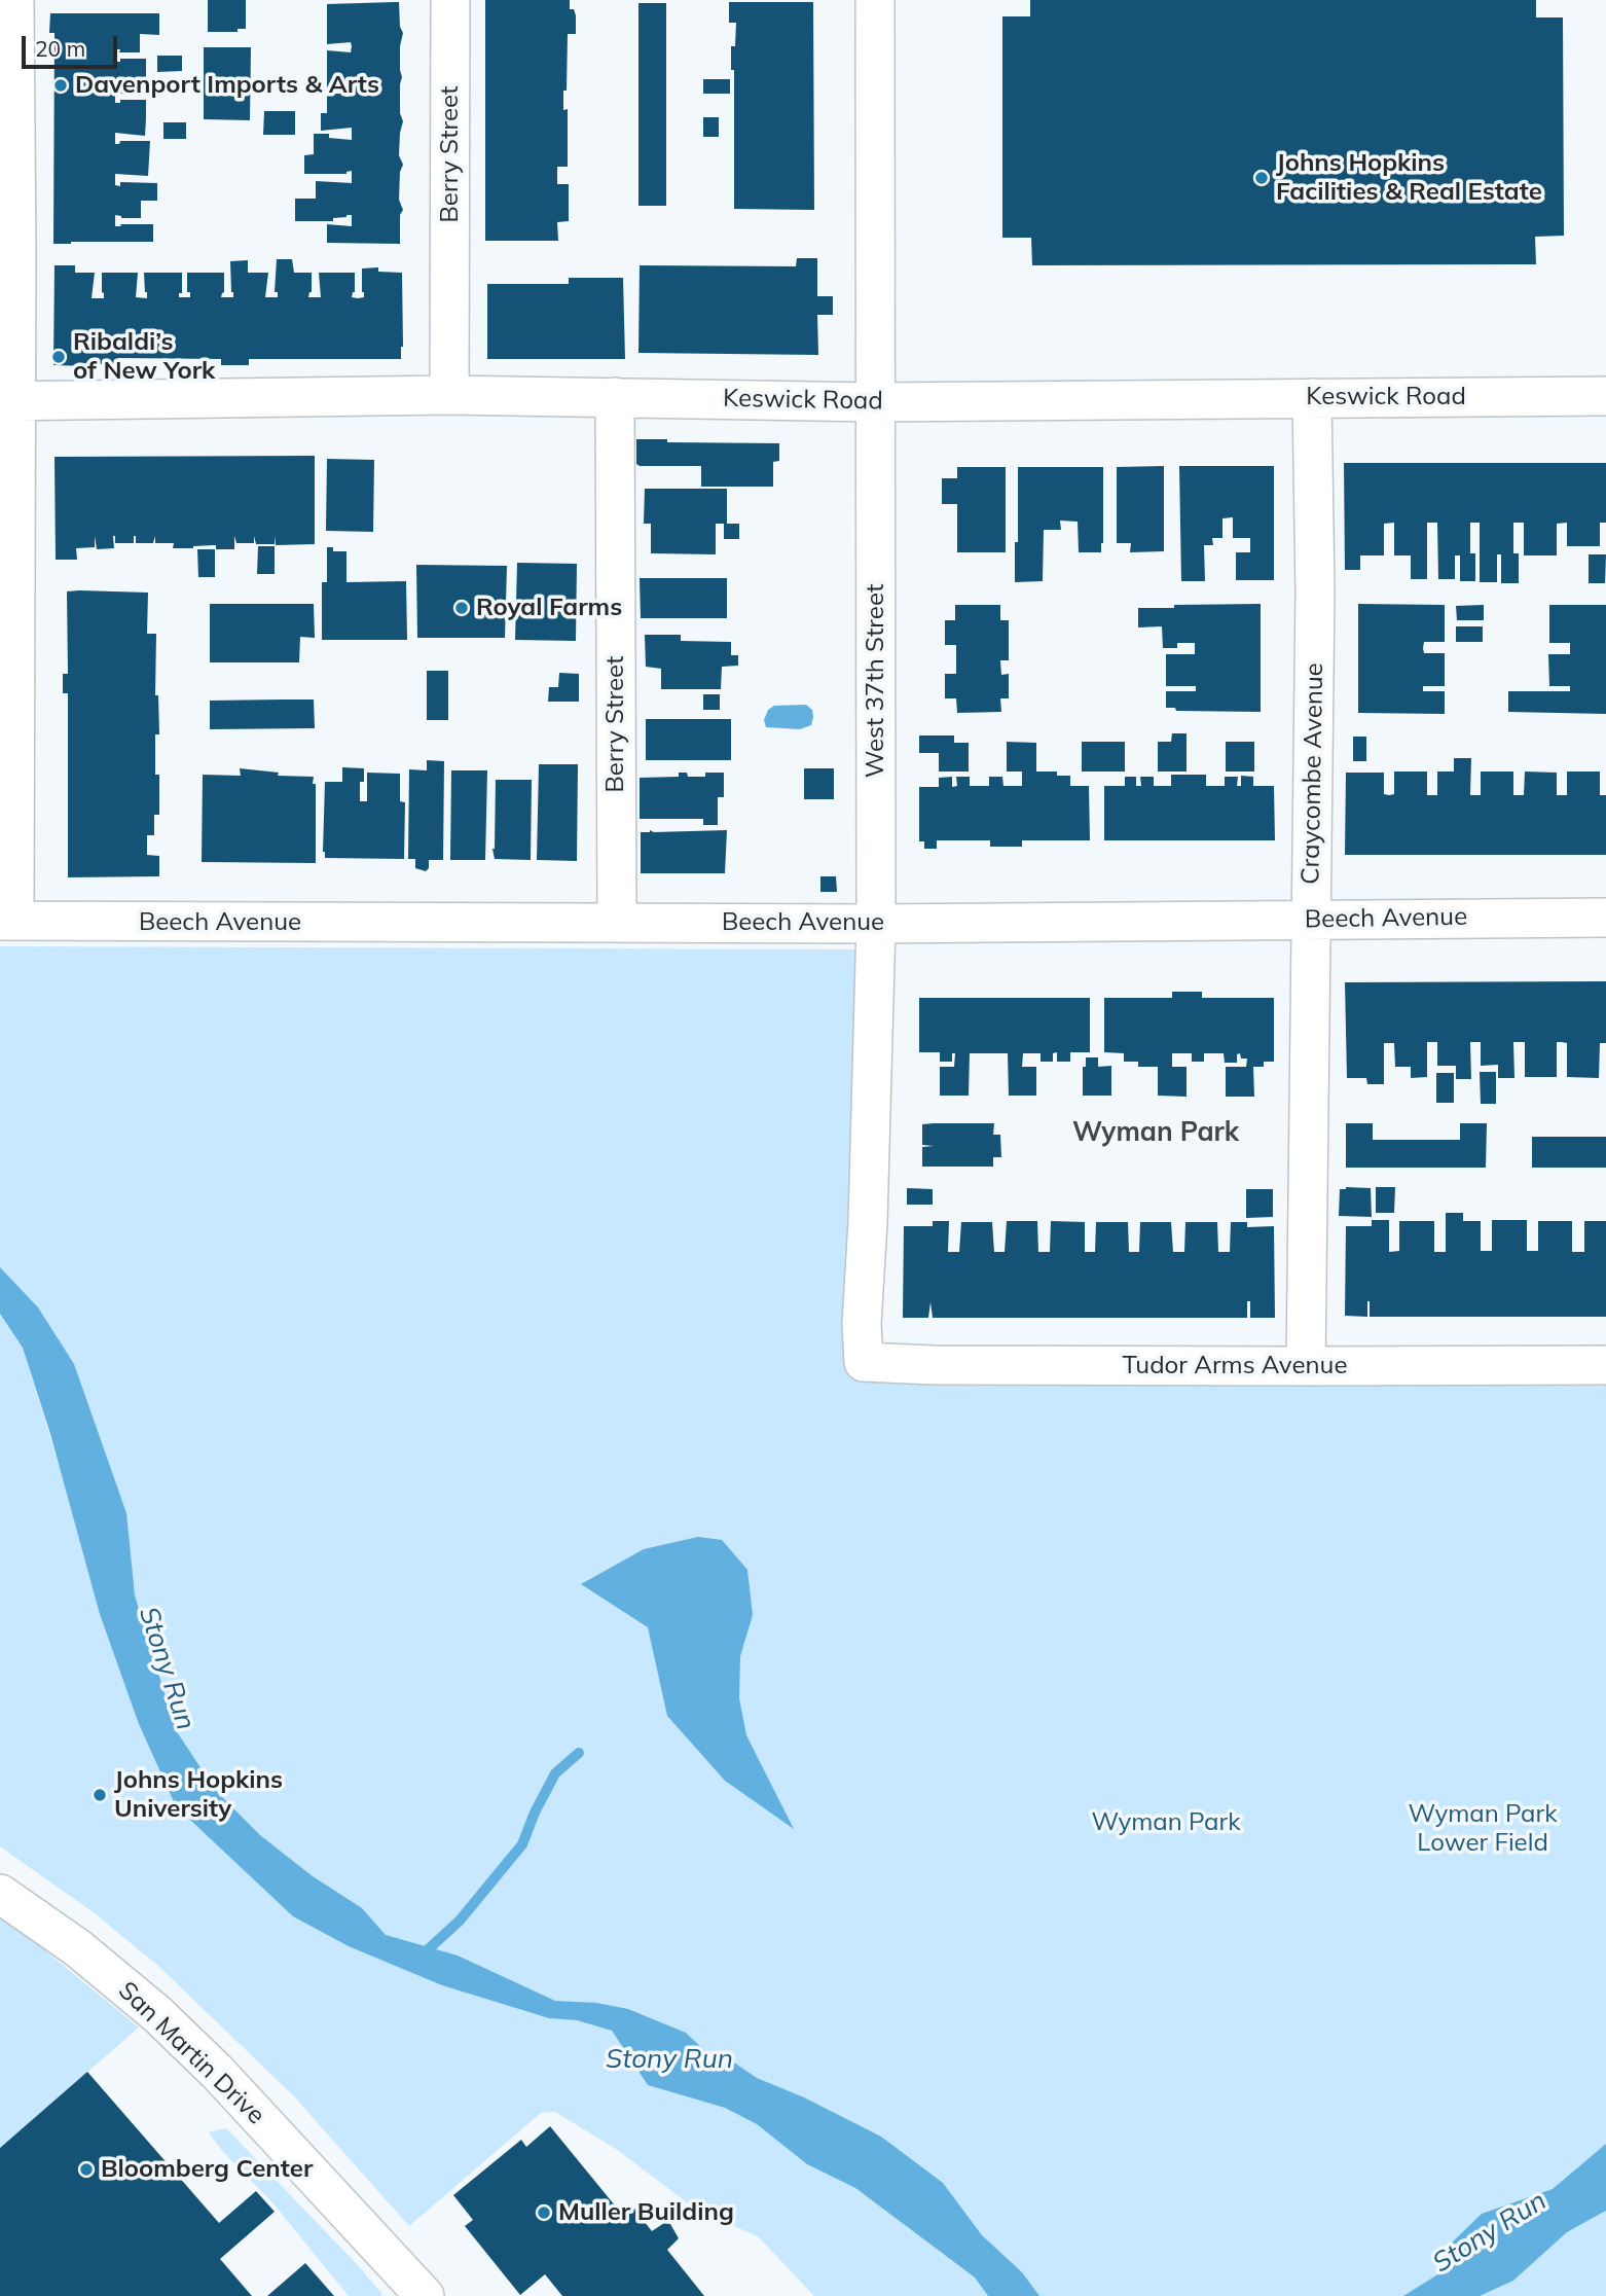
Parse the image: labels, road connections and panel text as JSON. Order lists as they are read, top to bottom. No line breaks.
{"streets":{"street":["Berry Street","Keswick Road","West 37th Street","Craycombe Avenue","Beech Avenue","Tudor Arms Avenue","San Martin Drive"]},"crossings":[["Berry Street","Keswick Road"],["Berry Street","Beech Avenue"],["Keswick Road","West 37th Street"],["Keswick Road","Craycombe Avenue"],["West 37th Street","Beech Avenue"],["West 37th Street","Tudor Arms Avenue"],["Craycombe Avenue","Beech Avenue"],["Craycombe Avenue","Tudor Arms Avenue"]],"districts":["Wyman Park"],"water":["Stony Run"],"parks":["Wyman Park Lower Field","Wyman Park"],"places":["Davenport Imports & Arts","Johns Hopkins Facilities & Real Estate","Ribaldi’s of New York","Royal Farms","Johns Hopkins University","Bloomberg Center","Muller Building"],"scale_bar":"20 m"}
